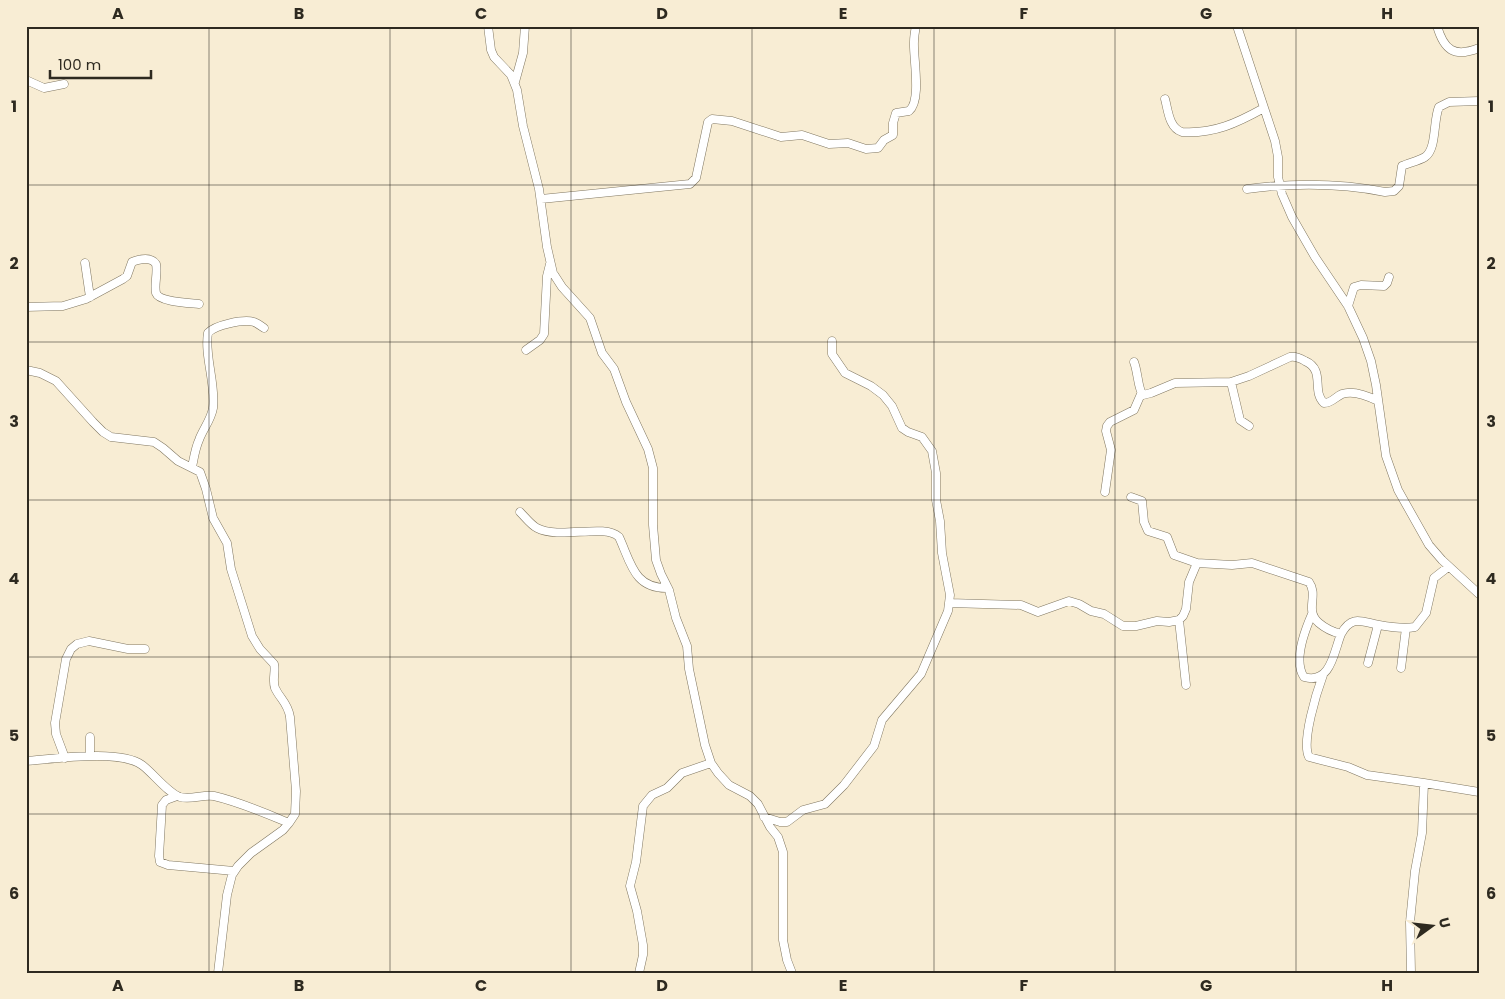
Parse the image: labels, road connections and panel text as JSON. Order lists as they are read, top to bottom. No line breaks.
{"scale_bar":"100 m","north":"right","grid":{"columns":["A","B","C","D","E","F","G","H"],"rows":["1","2","3","4","5","6"]}}
